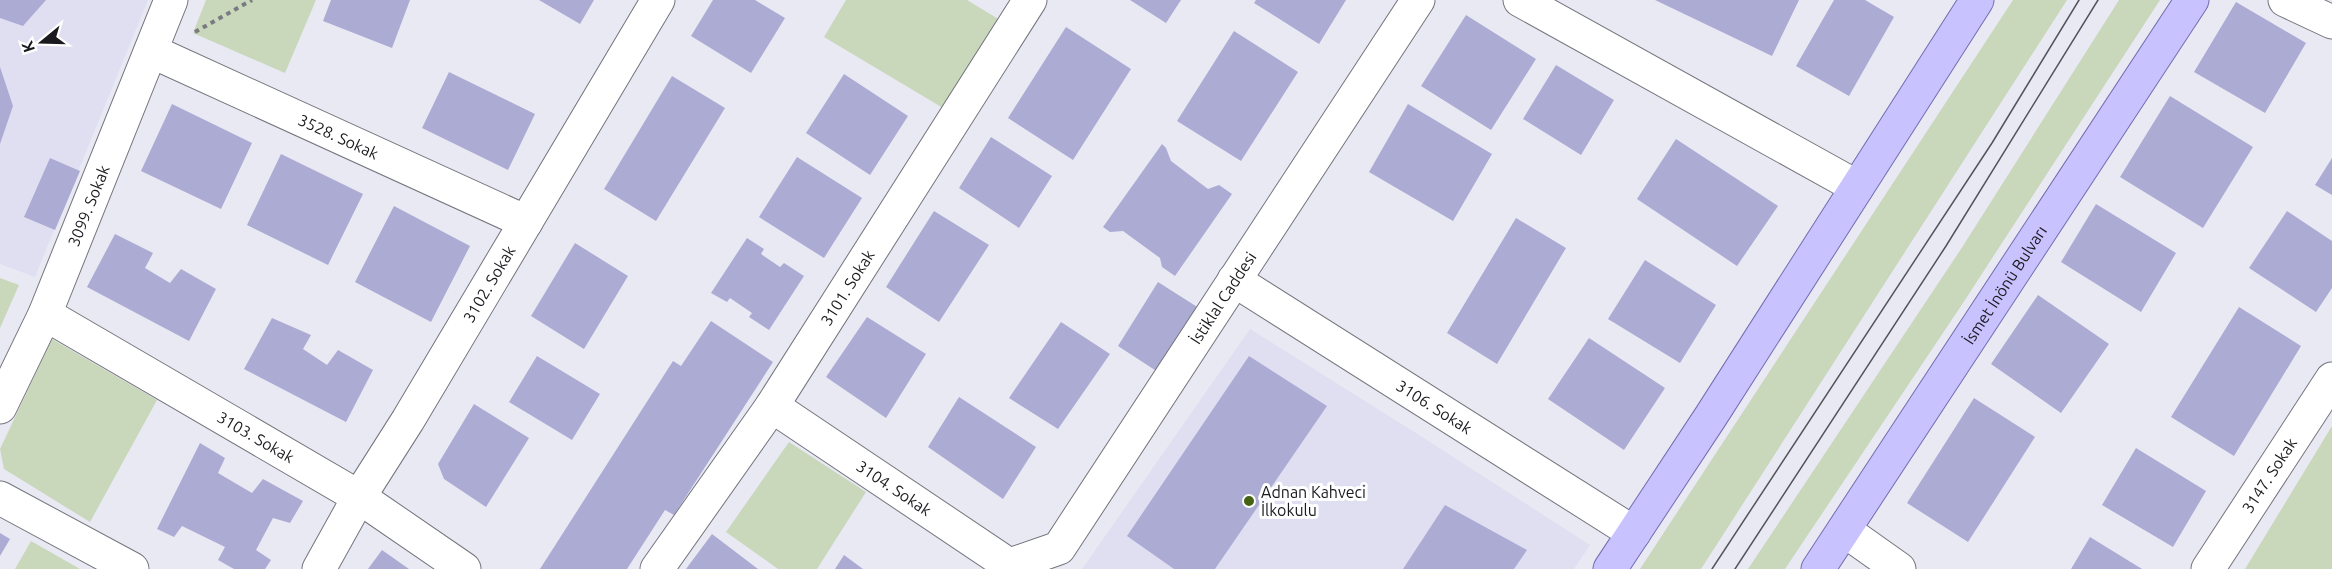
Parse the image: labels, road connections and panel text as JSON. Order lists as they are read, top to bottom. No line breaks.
{"streets":{"main road":["İsmet İnönü Bulvarı"],"street":["3528. Sokak","3099. Sokak","3102. Sokak","3101. Sokak","İstiklal Caddesi","3106. Sokak","3103. Sokak","3147. Sokak","3104. Sokak"]},"crossings":[["3528. Sokak","3099. Sokak"],["3528. Sokak","3102. Sokak"],["3099. Sokak","3103. Sokak"],["3102. Sokak","3103. Sokak"],["3101. Sokak","3104. Sokak"],["İstiklal Caddesi","3106. Sokak"],["İstiklal Caddesi","3104. Sokak"]],"places":["Adnan Kahveci İlkokulu"],"north":"left"}
